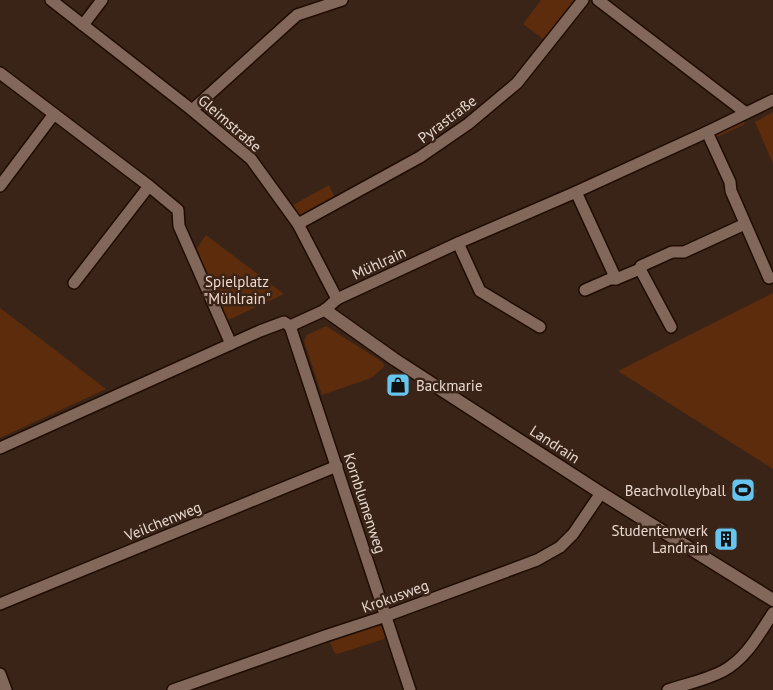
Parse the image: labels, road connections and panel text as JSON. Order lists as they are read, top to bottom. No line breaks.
{"streets":{"street":["Pyrastraße","Gleimstraße","Mühlrain","Landrain","Kornblumenweg","Veilchenweg","Krokusweg"]},"crossings":[["Pyrastraße","Gleimstraße"],["Gleimstraße","Mühlrain"],["Mühlrain","Landrain"],["Mühlrain","Kornblumenweg"],["Landrain","Krokusweg"],["Kornblumenweg","Veilchenweg"],["Kornblumenweg","Krokusweg"]],"parks":["Spielplatz \"Mühlrain\""],"places":{"shop":["Backmarie"],"sports":["Beachvolleyball"],"building":["Studentenwerk Landrain"]}}
